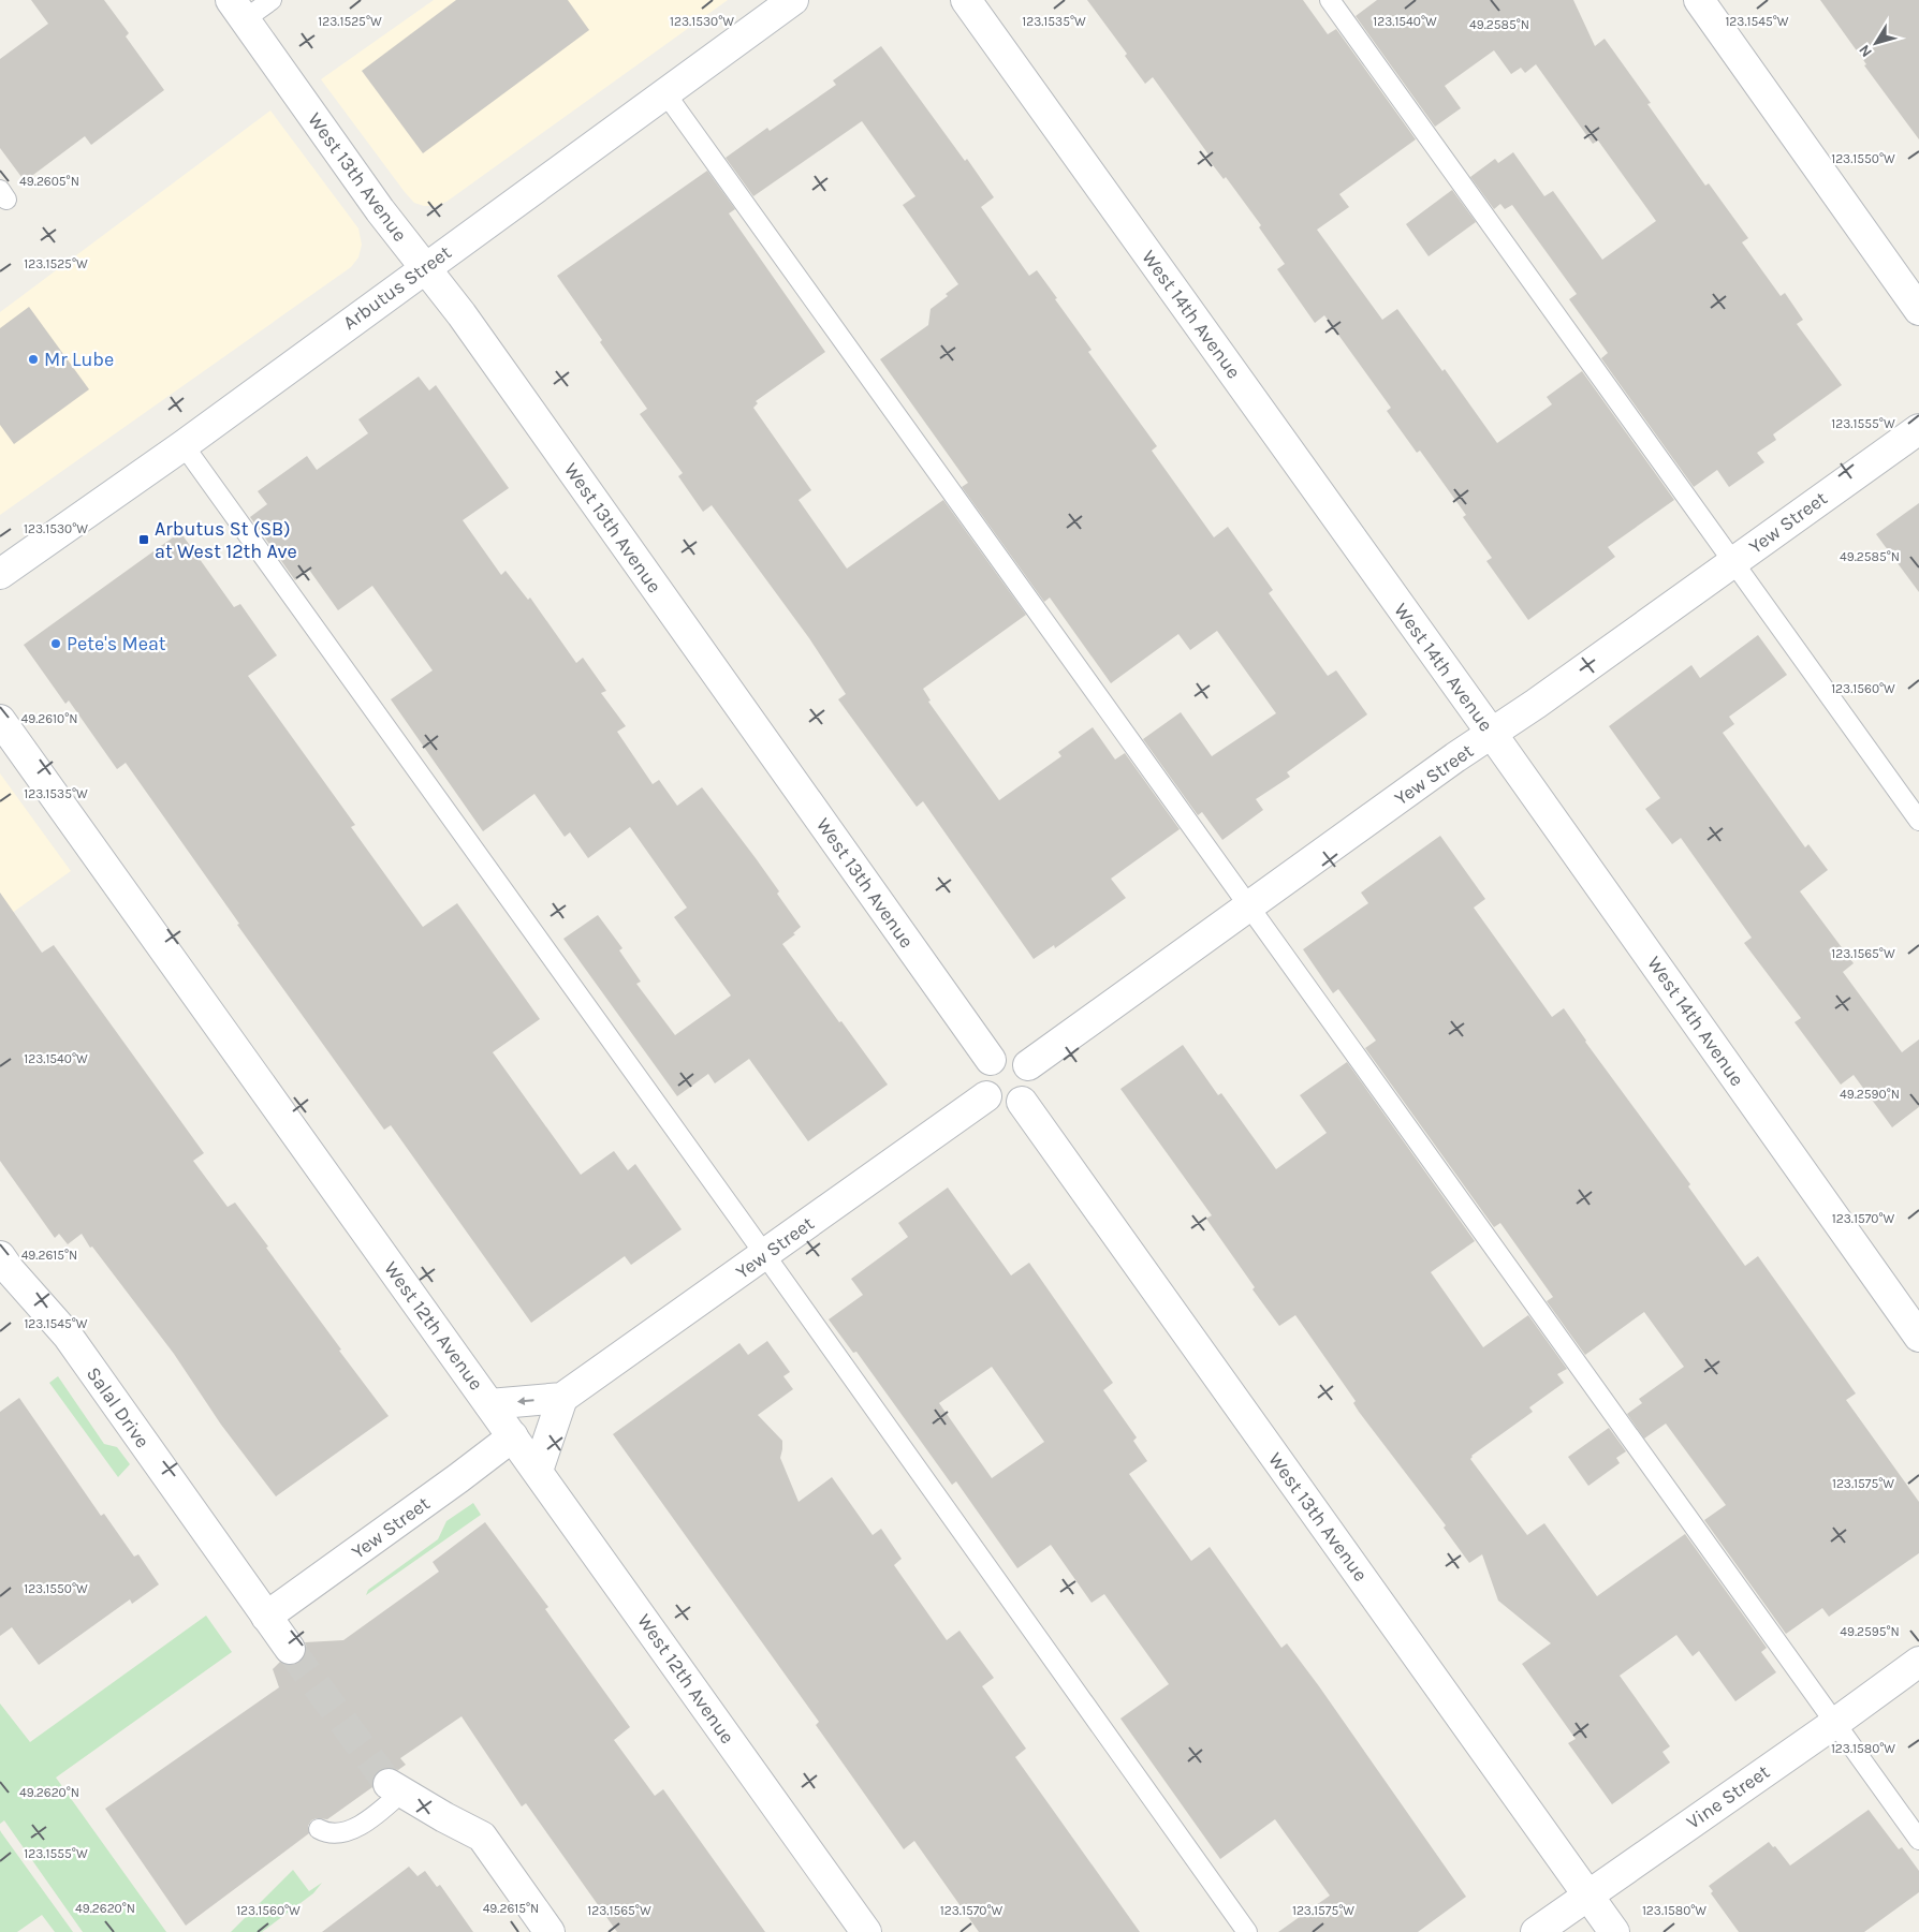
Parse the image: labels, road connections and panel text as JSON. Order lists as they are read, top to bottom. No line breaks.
{"streets":{"street":["West 13th Avenue","Arbutus Street","West 14th Avenue","Yew Street","West 12th Avenue","Salal Drive","Vine Street"]},"crossings":[["West 13th Avenue","Arbutus Street"],["West 13th Avenue","Yew Street"],["West 13th Avenue","Vine Street"],["West 14th Avenue","Yew Street"],["Yew Street","West 12th Avenue"],["Yew Street","Salal Drive"]],"places":{"other":["Mr Lube","Pete's Meat"],"transit":["Arbutus St (SB) at West 12th Ave"]},"north":"bottom left","coordinates":["123.1525°W","123.1530°W","123.1535°W","123.1540°W","123.1545°W","49.2585°N","123.1550°W","49.2605°N","123.1555°W","123.1560°W","49.2610°N","123.1565°W","49.2590°N","123.1570°W","49.2615°N","123.1575°W","49.2595°N","123.1580°W","49.2620°N"]}
